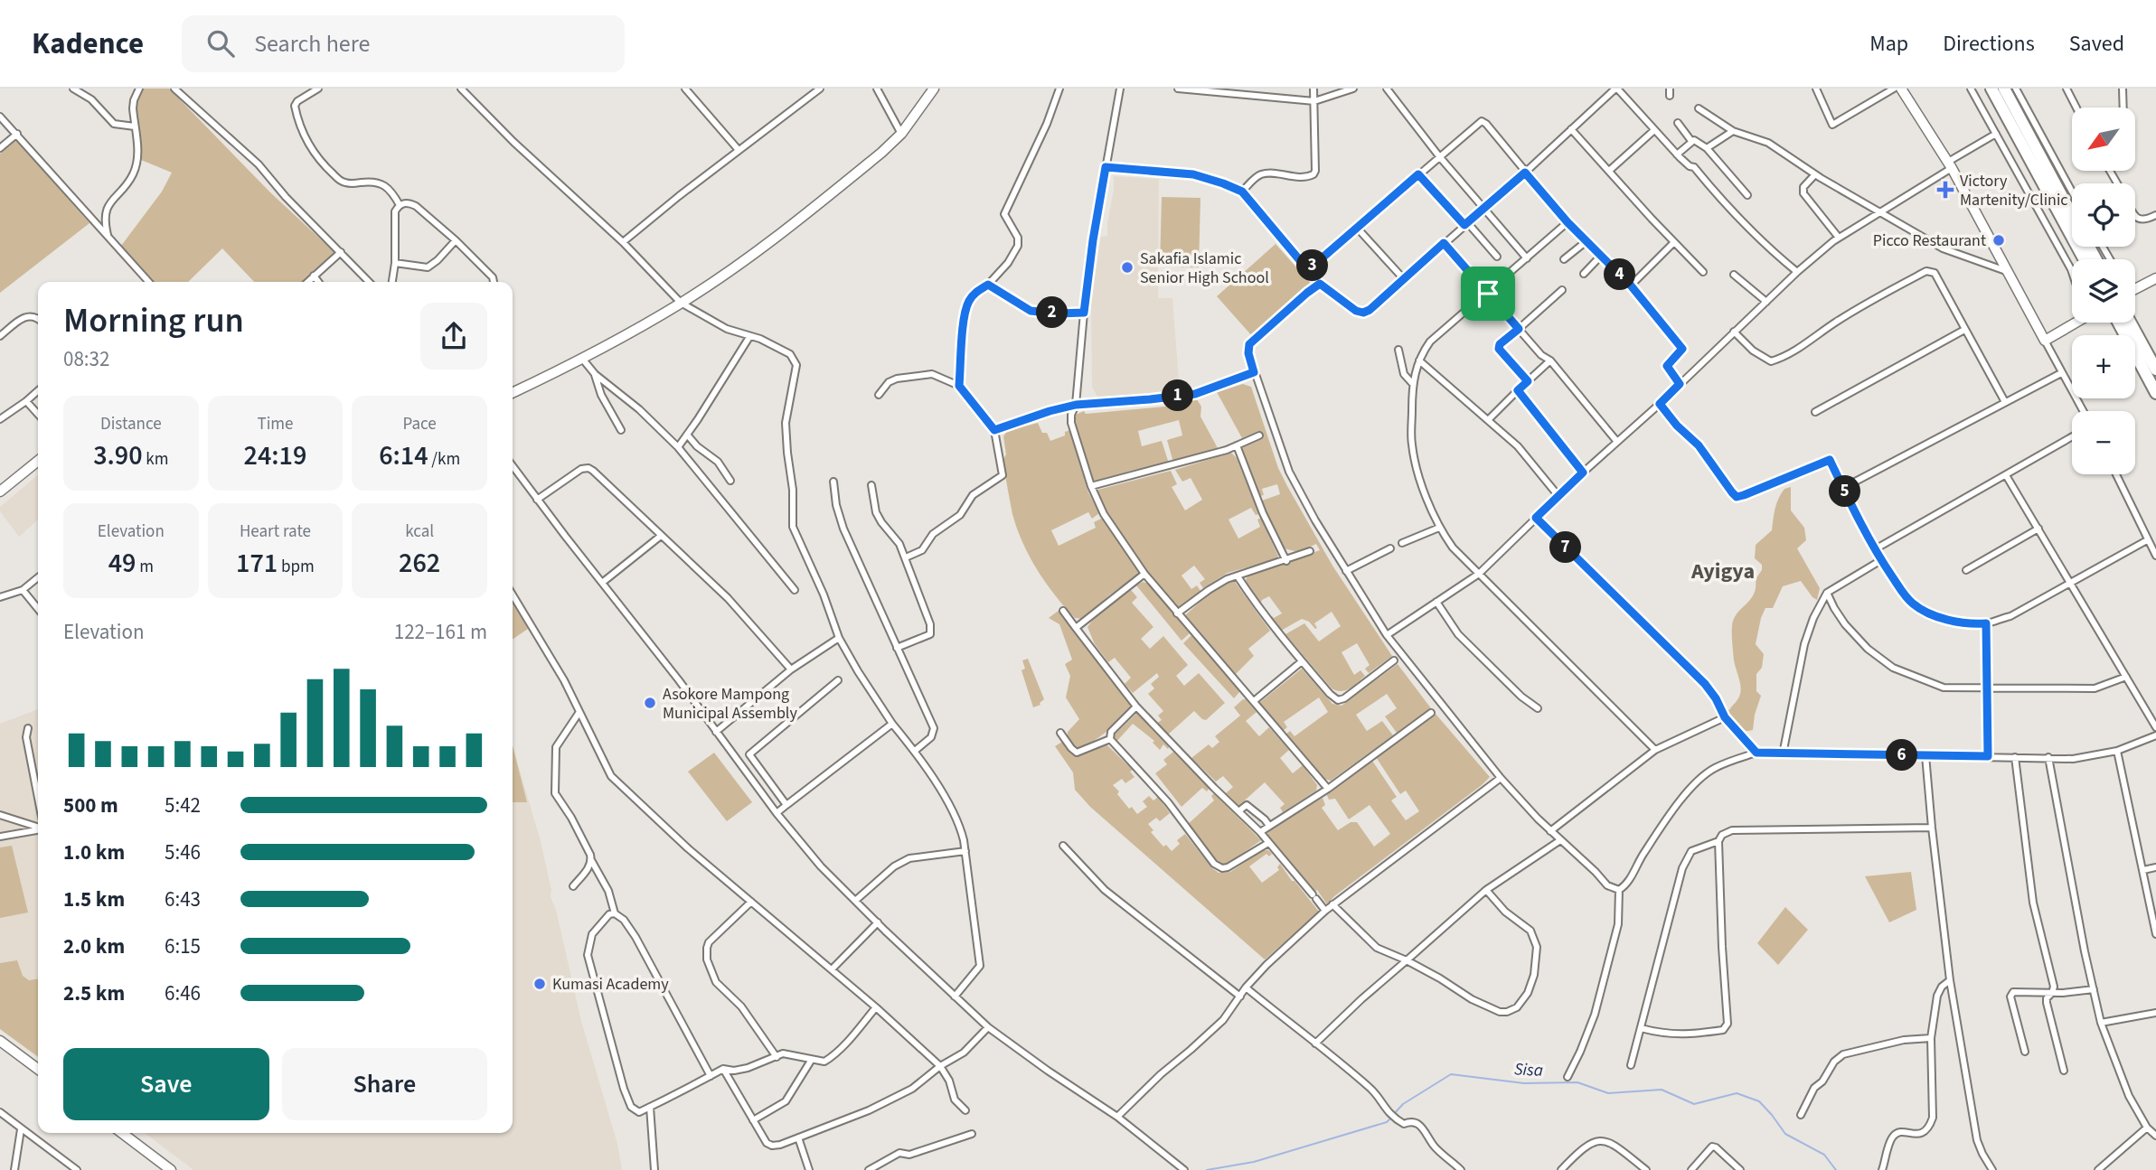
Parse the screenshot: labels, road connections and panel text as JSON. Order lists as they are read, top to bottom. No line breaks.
{"districts":["Ayigya"],"water":["Sisa"],"places":{"health":["Victory Martenity/Clinic"],"other":["Picco Restaurant","Sakafia Islamic Senior High School","Asokore Mampong Municipal Assembly","Kumasi Academy"]},"north":"bottom left","page":{"header":"Kadence","search":"Search here","nav":["Map","Directions","Saved"],"map_buttons":["+","−"],"pins":["3","4","2","1","5","7","6"],"heading":["Morning run","08:32"],"stats":[["Distance","3.90 km"],["Time","24:19"],["Pace","6:14 /km"],["Elevation","49 m"],["Heart rate","171 bpm"],["kcal","262"]],"chart":["Elevation","122–161 m"],"list":[{"name":"500 m","note":"5:42"},{"name":"1.0 km","note":"5:46"},{"name":"1.5 km","note":"6:43"},{"name":"2.0 km","note":"6:15"},{"name":"2.5 km","note":"6:46"}],"buttons":["Save","Share"]}}
